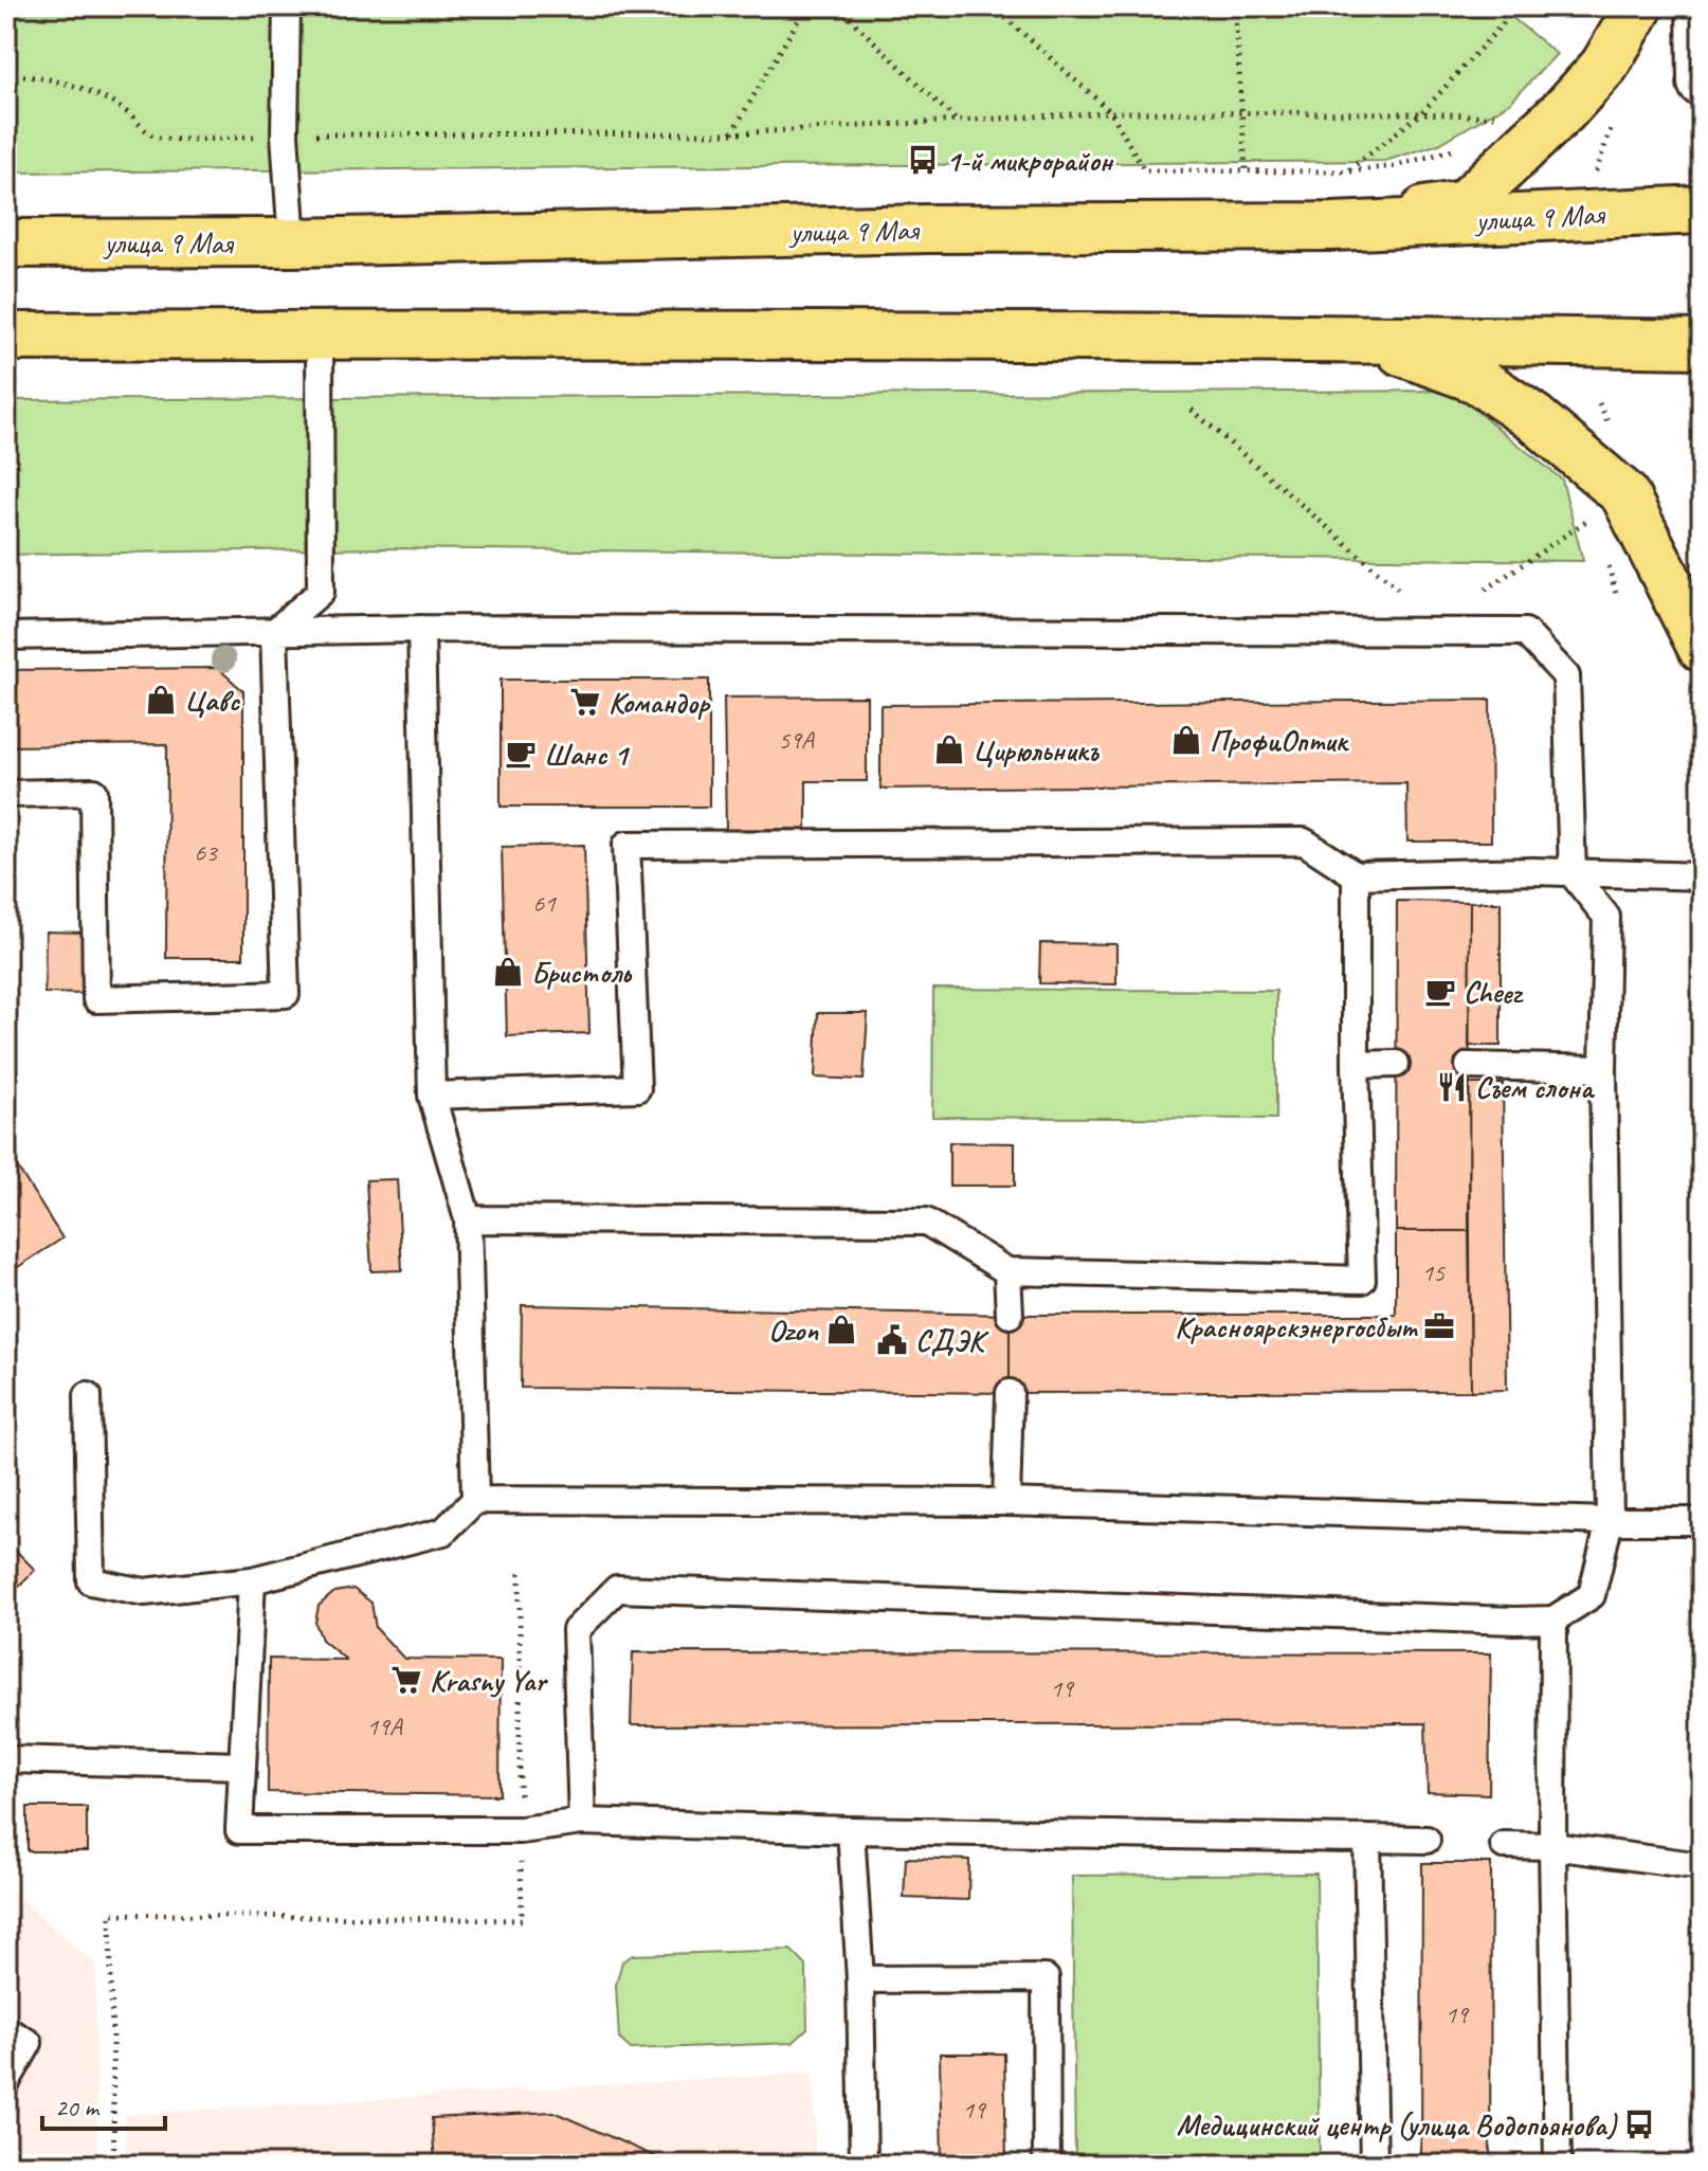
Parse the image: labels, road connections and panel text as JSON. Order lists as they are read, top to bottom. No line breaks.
{"streets":{"main road":["улица 9 Мая"]},"places":{"bus stop":["1-й микрорайон","Медицинский центр (улица Водопьянова)"],"shop":["Цавс","ПрофиОптик","Цирюльникъ","Бристоль","Ozon"],"supermarket":["Командор","Krasny Yar"],"cafe":["Шанс 1","Cheez"],"restaurant":["Съем слона"],"office":["Красноярскэнергосбыт"],"public building":["СДЭК"]},"house_numbers":["59А","63","61","15","19","19А","19","19"],"scale_bar":"20 m"}
